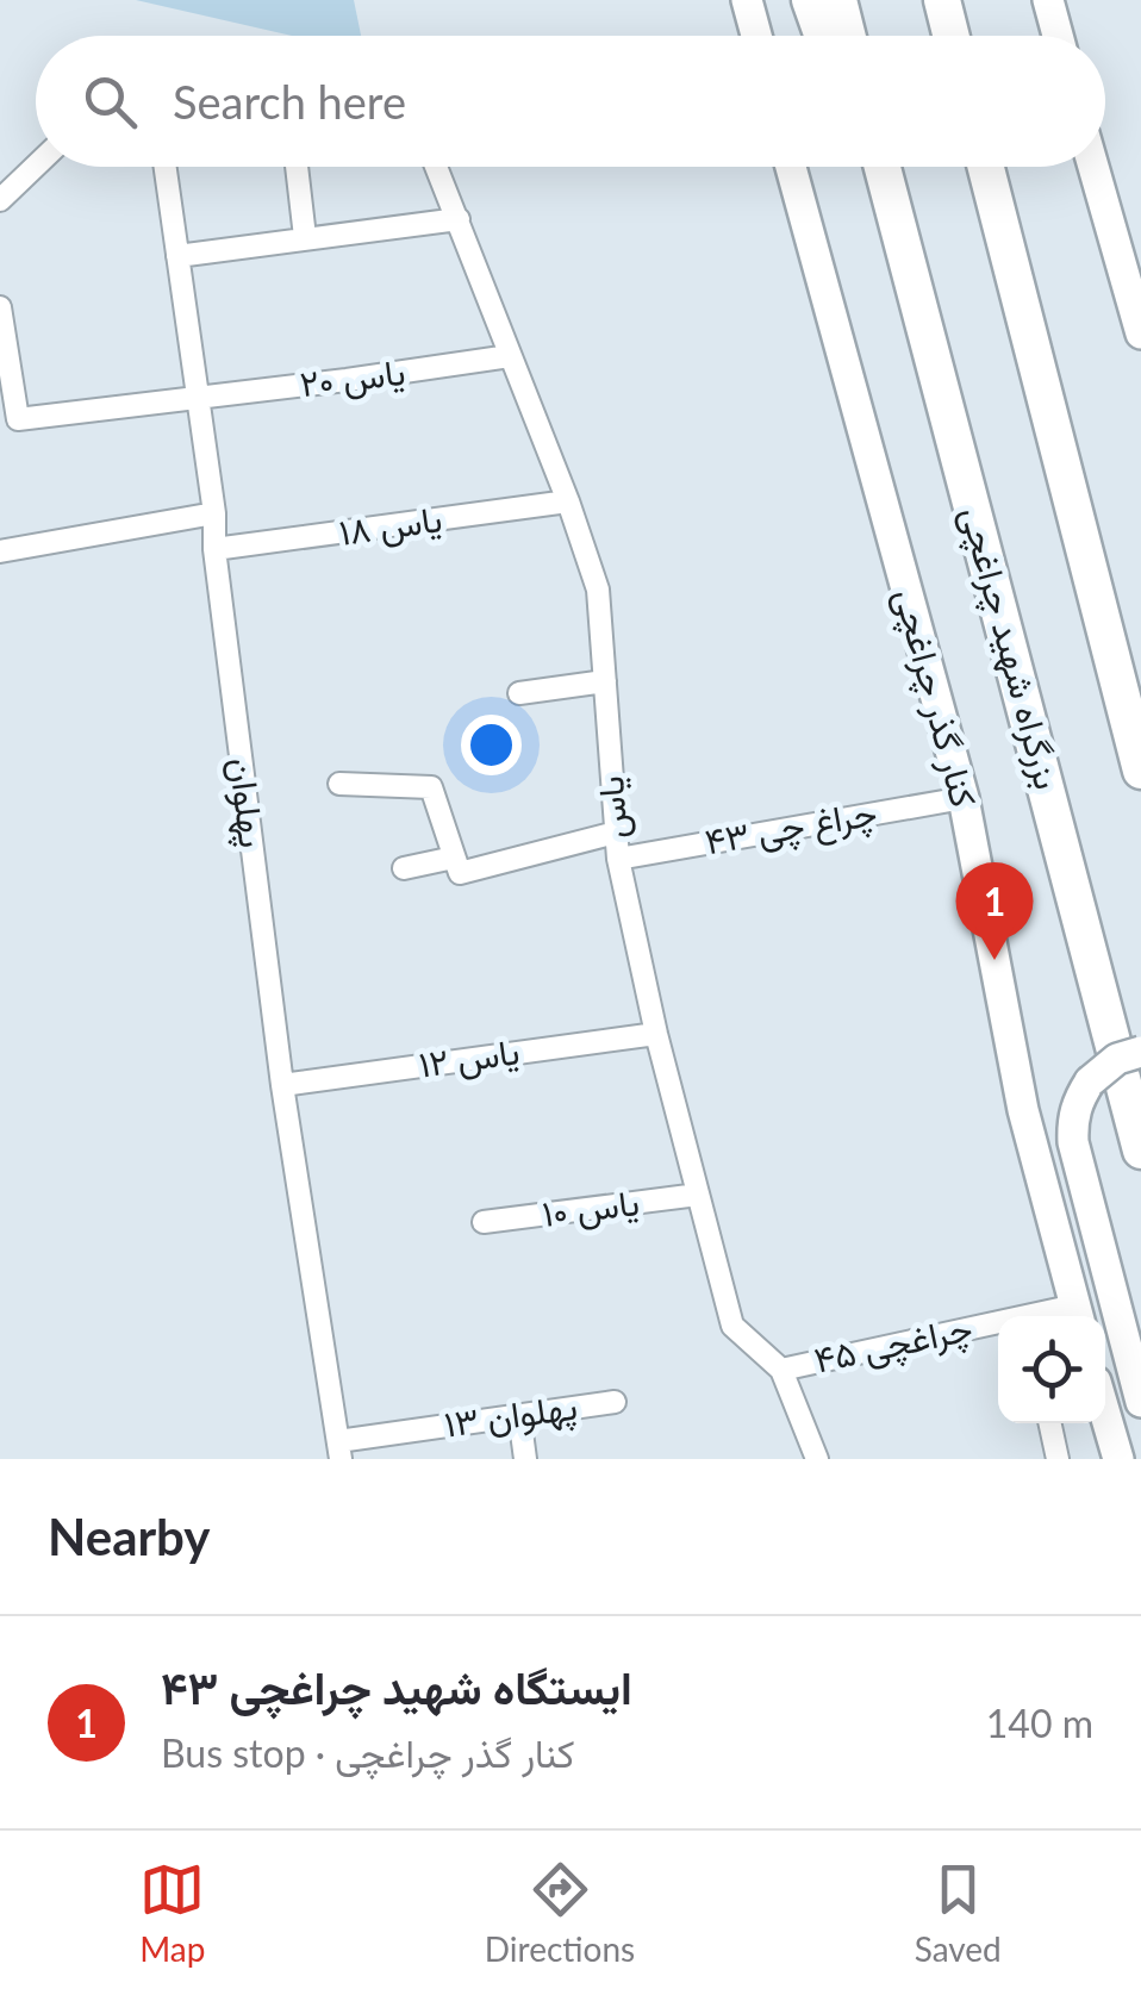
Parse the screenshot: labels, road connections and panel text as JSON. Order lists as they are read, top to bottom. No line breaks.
{"streets":{"highway":["بزرگراه شهید چراغچی"],"main road":["کنار گذر چراغچی"],"street":["یاس ۲۰","یاس ۱۸","پهلوان","یاس","چراغ چی ۴۳","یاس ۱۲","یاس ۱۰","چراغچی ۴۵","پهلوان ۱۳"]},"crossings":[["یاس ۲۰","پهلوان"],["یاس ۲۰","یاس"],["یاس ۱۸","پهلوان"],["یاس ۱۸","یاس"],["کنار گذر چراغچی","چراغ چی ۴۳"],["پهلوان","یاس ۱۲"],["پهلوان","پهلوان ۱۳"],["یاس","چراغ چی ۴۳"],["یاس","یاس ۱۲"],["یاس","یاس ۱۰"],["یاس","چراغچی ۴۵"]],"page":{"search":"Search here","pins":"1","heading":"Nearby","list":[{"mark":"1","name":"ایستگاه شهید چراغچی ۴۳","note":"Bus stop · کنار گذر چراغچی","value":"140 m"}],"nav":["Map","Directions","Saved"]}}
